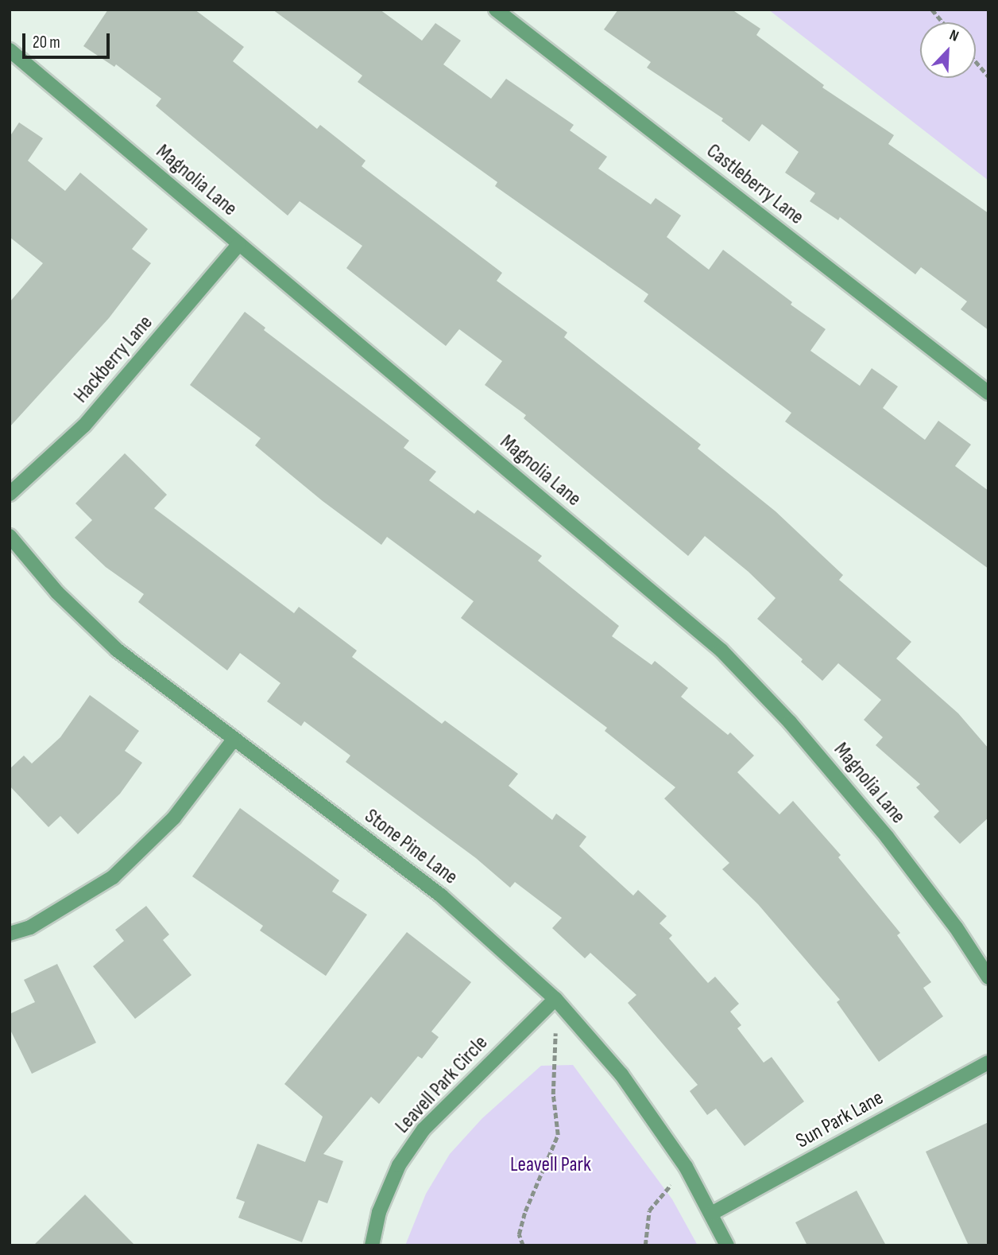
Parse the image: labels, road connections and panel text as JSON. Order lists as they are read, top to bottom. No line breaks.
{"streets":{"street":["Magnolia Lane","Castleberry Lane","Hackberry Lane","Stone Pine Lane","Leavell Park Circle","Sun Park Lane"]},"crossings":[["Magnolia Lane","Hackberry Lane"],["Stone Pine Lane","Leavell Park Circle"],["Stone Pine Lane","Sun Park Lane"]],"parks":["Leavell Park"],"scale_bar":"20 m","north":"top right"}
